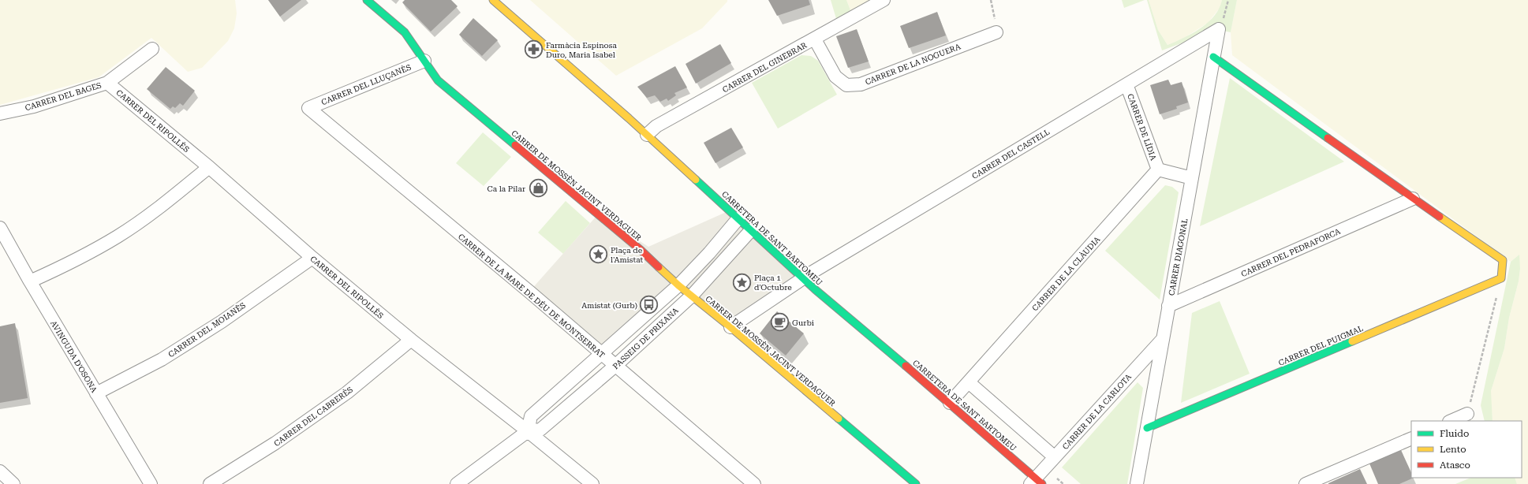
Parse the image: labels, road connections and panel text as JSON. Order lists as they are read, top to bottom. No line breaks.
{"streets":{"street":["CARRER DE LA NOGUERA","CARRER DEL GINEBRAR","CARRER DEL LLUÇANÈS","CARRER DEL BAGES","CARRER DEL RIPOLLÈS","CARRER DE LÍDIA","CARRER DEL CASTELL","CARRER DE MOSSÈN JACINT VERDAGUER","CARRETERA DE SANT BARTOMEU","CARRER DEL PEDRAFORCA","CARRER DIAGONAL","CARRER DE LA CLÀUDIA","CARRER DE LA MARE DE DÉU DE MONTSERRAT","CARRER DEL MOIANÈS","PASSEIG DE PRIXANA","CARRER DEL PUIGMAL","AVINGUDA D'OSONA","CARRER DE LA CARLOTA","CARRER DEL CABRERÈS"]},"crossings":[["CARRER DE LA NOGUERA","CARRER DEL GINEBRAR"],["CARRER DEL GINEBRAR","CARRETERA DE SANT BARTOMEU"],["CARRER DEL LLUÇANÈS","CARRER DE MOSSÈN JACINT VERDAGUER"],["CARRER DEL LLUÇANÈS","CARRER DE LA MARE DE DÉU DE MONTSERRAT"],["CARRER DEL BAGES","CARRER DEL RIPOLLÈS"],["CARRER DEL RIPOLLÈS","CARRER DEL MOIANÈS"],["CARRER DEL RIPOLLÈS","PASSEIG DE PRIXANA"],["CARRER DEL RIPOLLÈS","CARRER DEL CABRERÈS"],["CARRER DE LÍDIA","CARRER DEL CASTELL"],["CARRER DE LÍDIA","CARRER DE LA CLÀUDIA"],["CARRER DEL CASTELL","CARRETERA DE SANT BARTOMEU"],["CARRER DEL CASTELL","CARRER DIAGONAL"],["CARRER DE MOSSÈN JACINT VERDAGUER","PASSEIG DE PRIXANA"],["CARRETERA DE SANT BARTOMEU","CARRER DE LA CLÀUDIA"],["CARRETERA DE SANT BARTOMEU","PASSEIG DE PRIXANA"],["CARRETERA DE SANT BARTOMEU","CARRER DE LA CARLOTA"],["CARRER DEL PEDRAFORCA","CARRER DIAGONAL"],["CARRER DIAGONAL","CARRER DEL PUIGMAL"],["CARRER DIAGONAL","CARRER DE LA CARLOTA"],["CARRER DE LA MARE DE DÉU DE MONTSERRAT","PASSEIG DE PRIXANA"],["CARRER DEL MOIANÈS","AVINGUDA D'OSONA"]],"places":{"pharmacy":["Farmàcia Espinosa Duro, Maria Isabel"],"shop":["Ca la Pilar"],"place":["Plaça de l'Amistat","Plaça 1 d'Octubre"],"bus stop":["Amistat (Gurb)"],"cafe":["Gurbi"]},"legend":["Fluido","Lento","Atasco"]}
